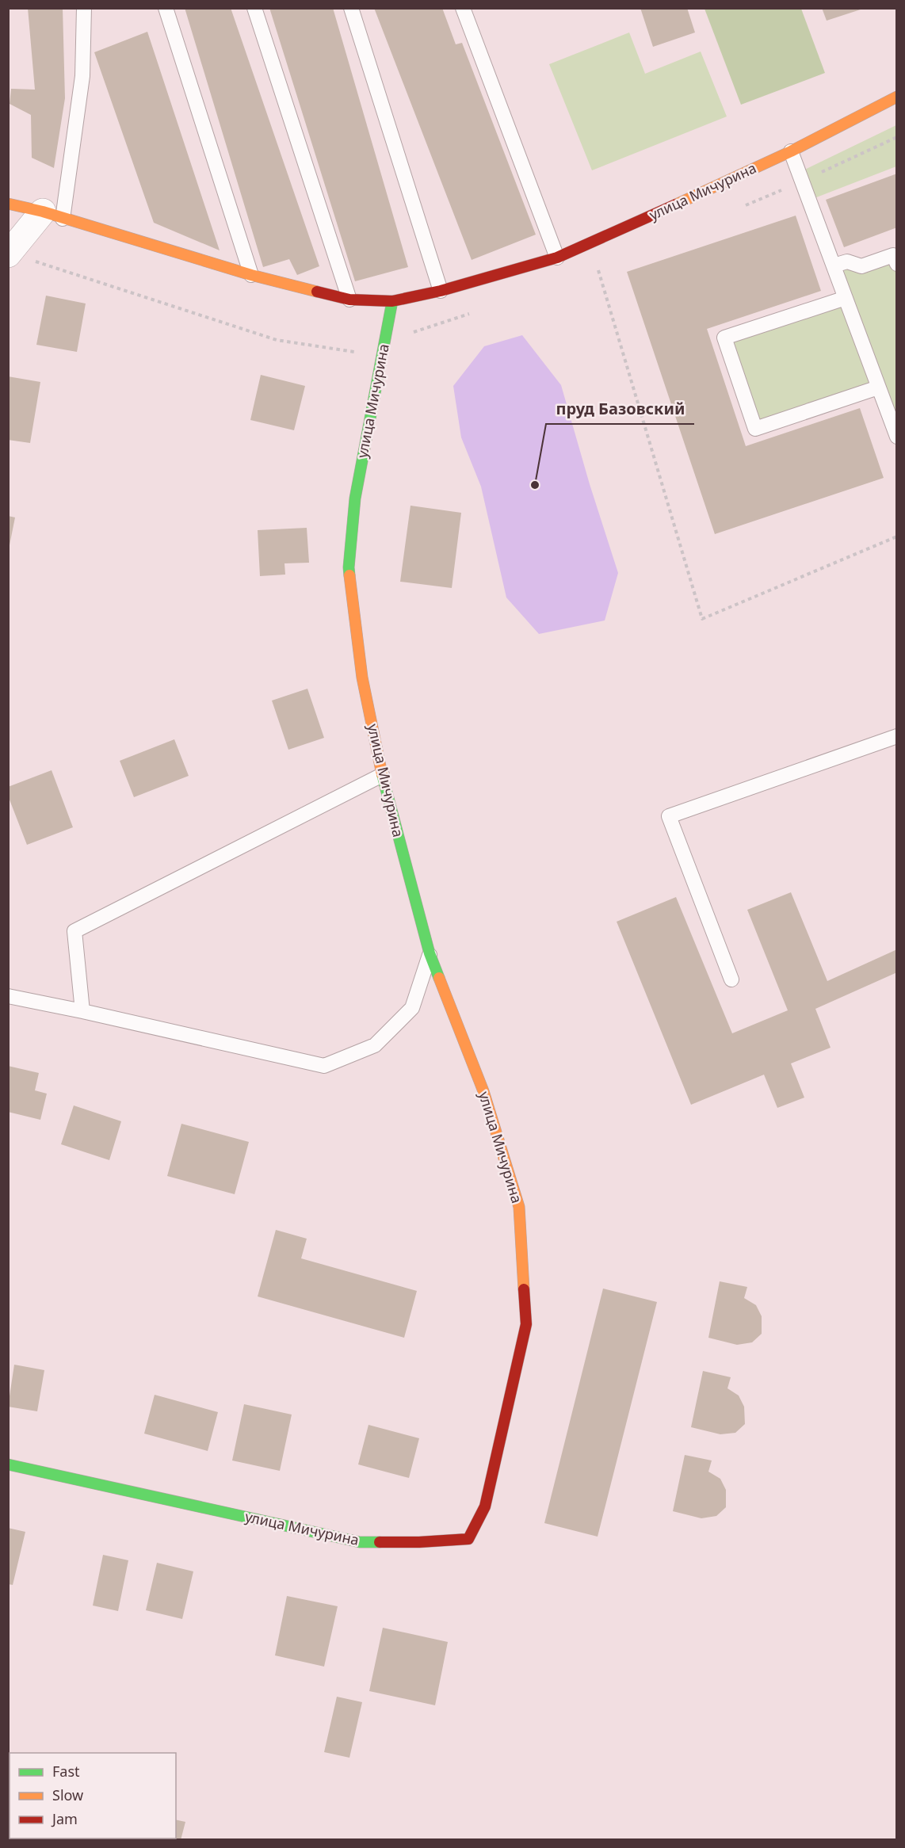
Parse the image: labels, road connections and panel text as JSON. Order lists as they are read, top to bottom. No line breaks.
{"streets":{"street":["улица Мичурина"]},"places":["пруд Базовский"],"legend":["Fast","Slow","Jam"]}
